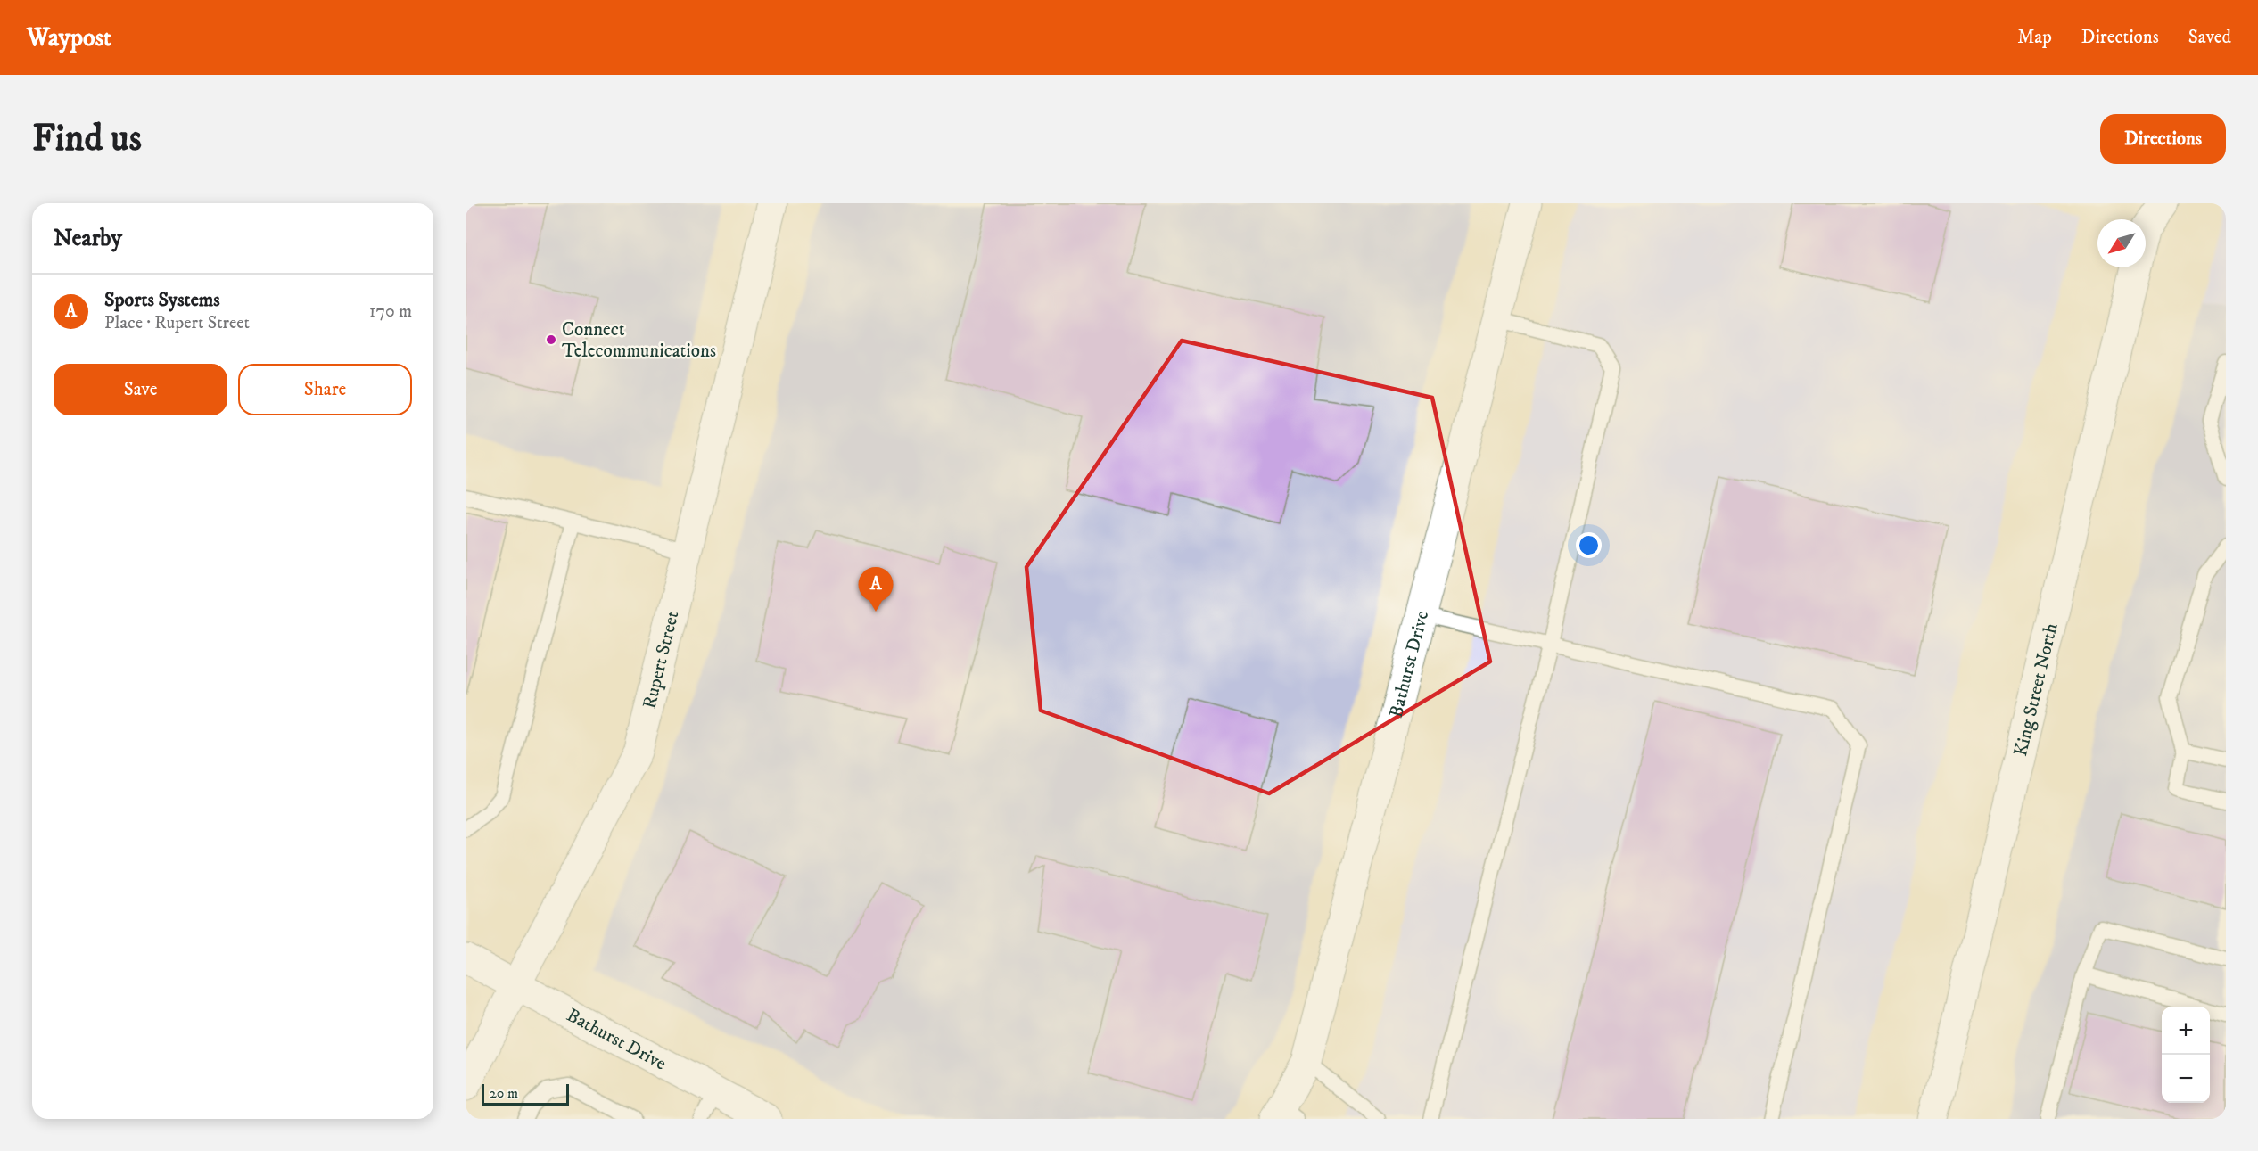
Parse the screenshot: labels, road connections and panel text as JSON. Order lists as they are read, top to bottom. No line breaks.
{"streets":{"street":["Rupert Street","Bathurst Drive","King Street North"]},"crossings":[["Rupert Street","Bathurst Drive"]],"places":["Connect Telecommunications"],"scale_bar":"20 m","north":"bottom left","page":{"header":"Waypost","nav":["Map","Directions","Saved"],"buttons":["Directions",["Save","Share"]],"title":"Find us","heading":"Nearby","list":[{"mark":"A","name":"Sports Systems","note":"Place · Rupert Street","value":"170 m"}],"pins":"A","map_buttons":["+","−"],"scale":"20 m"}}
